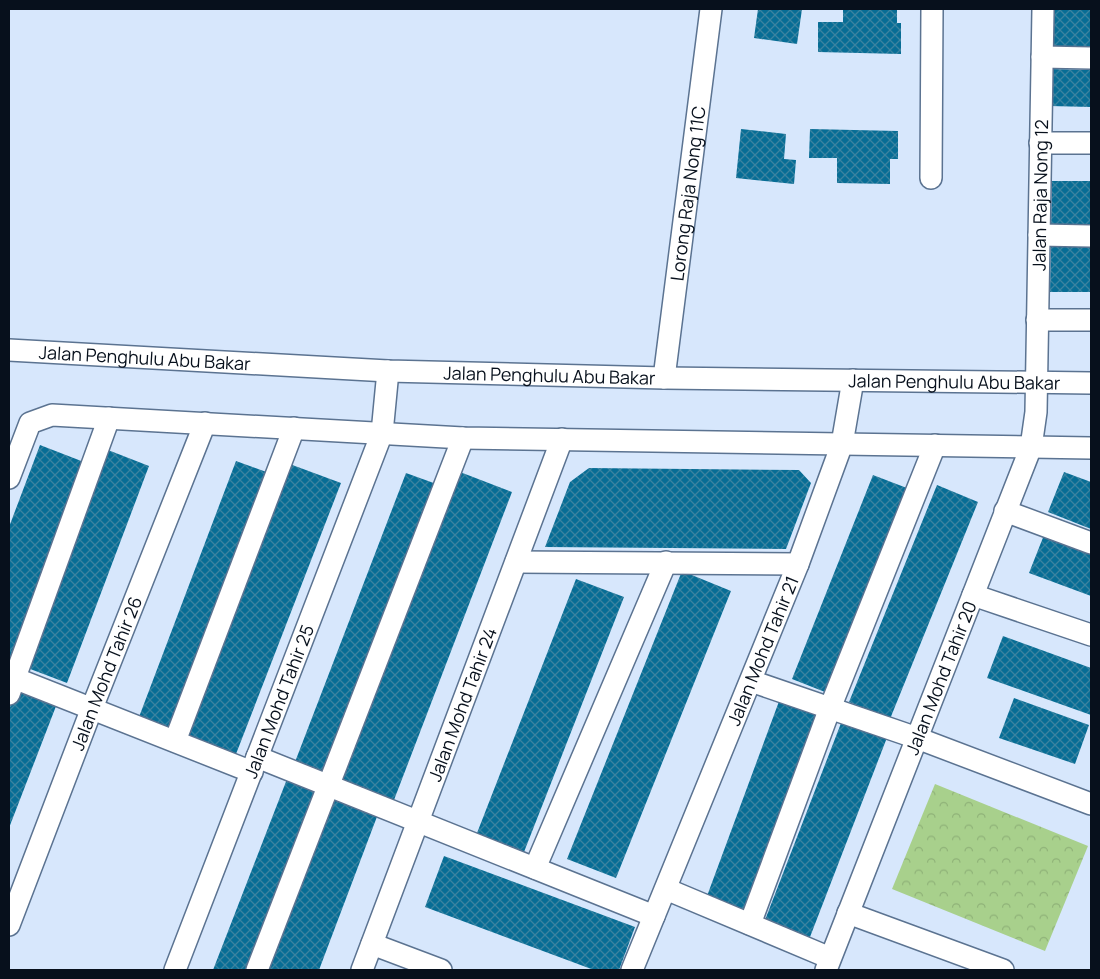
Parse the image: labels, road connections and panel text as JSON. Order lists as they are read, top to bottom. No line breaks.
{"streets":{"street":["Lorong Raja Nong 11C","Jalan Raja Nong 12","Jalan Penghulu Abu Bakar","Jalan Mohd Tahir 21","Jalan Mohd Tahir 26","Jalan Mohd Tahir 20","Jalan Mohd Tahir 25","Jalan Mohd Tahir 24"]},"crossings":[["Lorong Raja Nong 11C","Jalan Penghulu Abu Bakar"],["Jalan Raja Nong 12","Jalan Penghulu Abu Bakar"],["Jalan Raja Nong 12","Jalan Mohd Tahir 20"],["Jalan Penghulu Abu Bakar","Jalan Mohd Tahir 21"],["Jalan Penghulu Abu Bakar","Jalan Mohd Tahir 20"],["Jalan Penghulu Abu Bakar","Jalan Mohd Tahir 25"]]}
